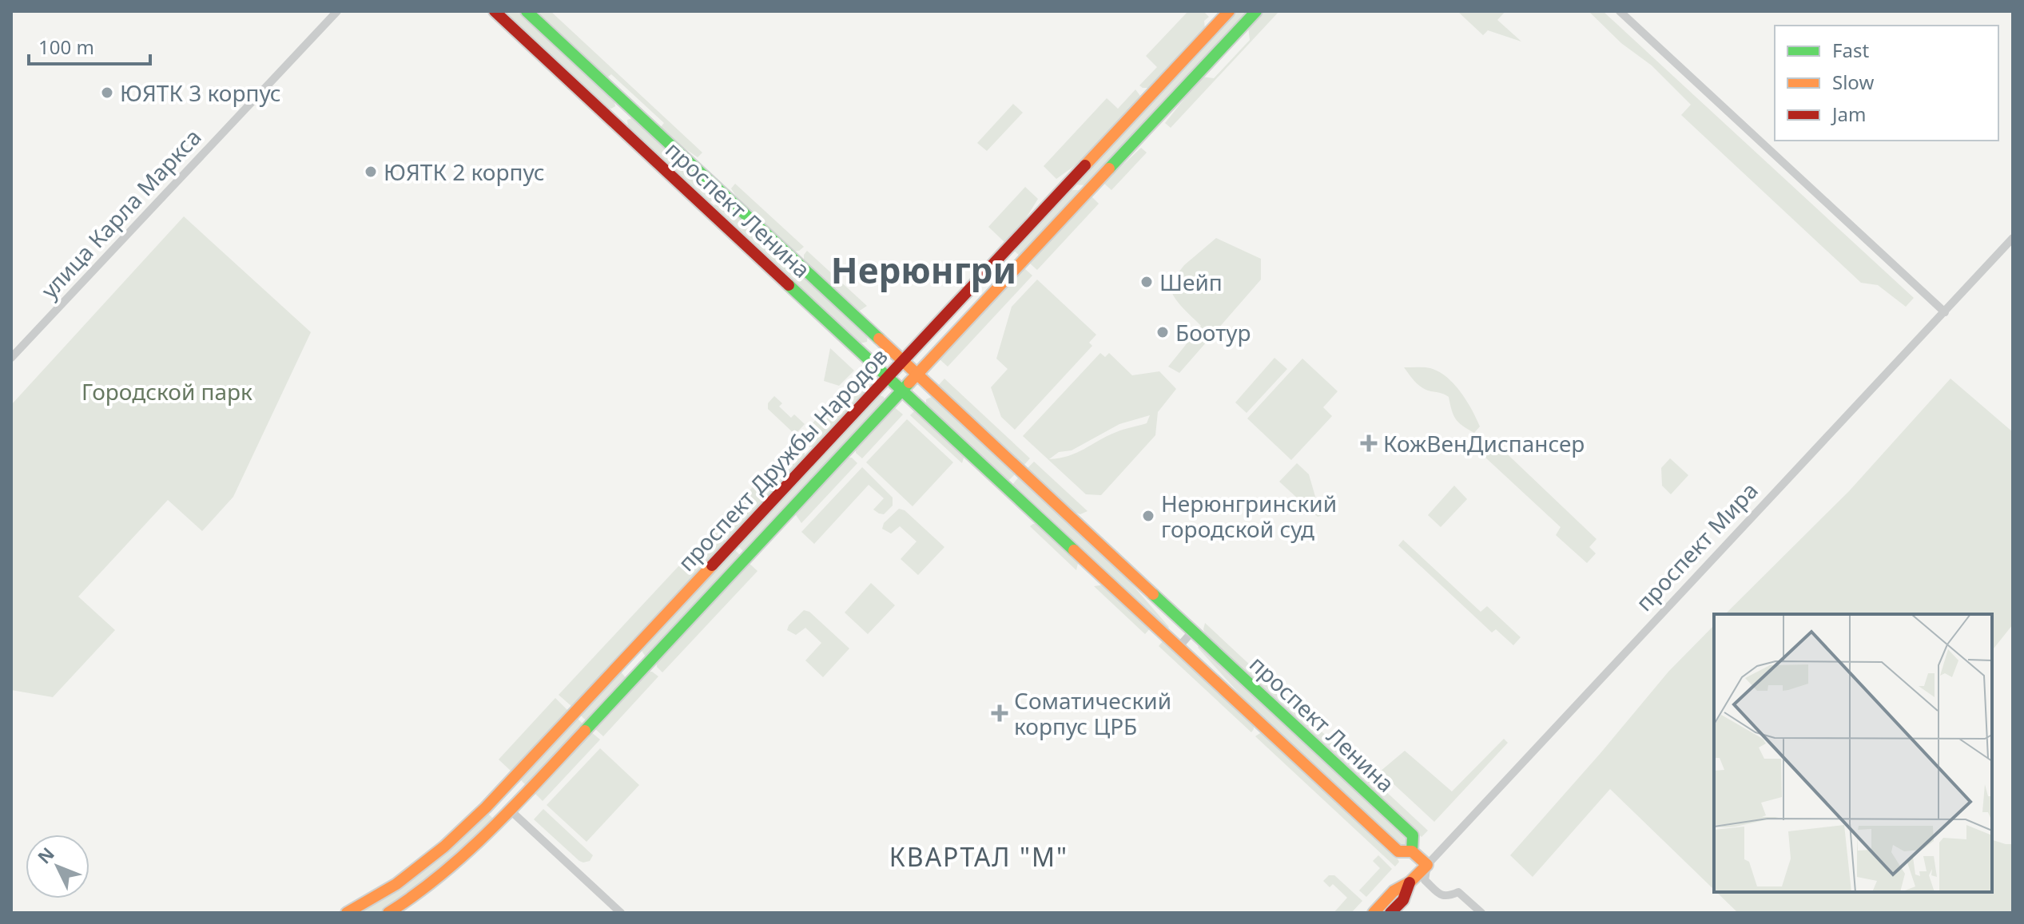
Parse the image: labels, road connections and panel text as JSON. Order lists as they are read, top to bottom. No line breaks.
{"streets":{"street":["проспект Ленина","улица Карла Маркса","проспект Дружбы Народов","проспект Мира"]},"crossings":[["проспект Ленина","проспект Дружбы Народов"],["проспект Ленина","проспект Мира"]],"districts":["Нерюнгри","КВАРТАЛ \"М\""],"parks":["Городской парк"],"places":{"other":["ЮЯТК 3 корпус","ЮЯТК 2 корпус","Шейп","Боотур","Нерюнгринский городской суд"],"health":["КожВенДиспансер","Соматический корпус ЦРБ"]},"legend":["Fast","Slow","Jam"],"scale_bar":"100 m","north":"top left"}
